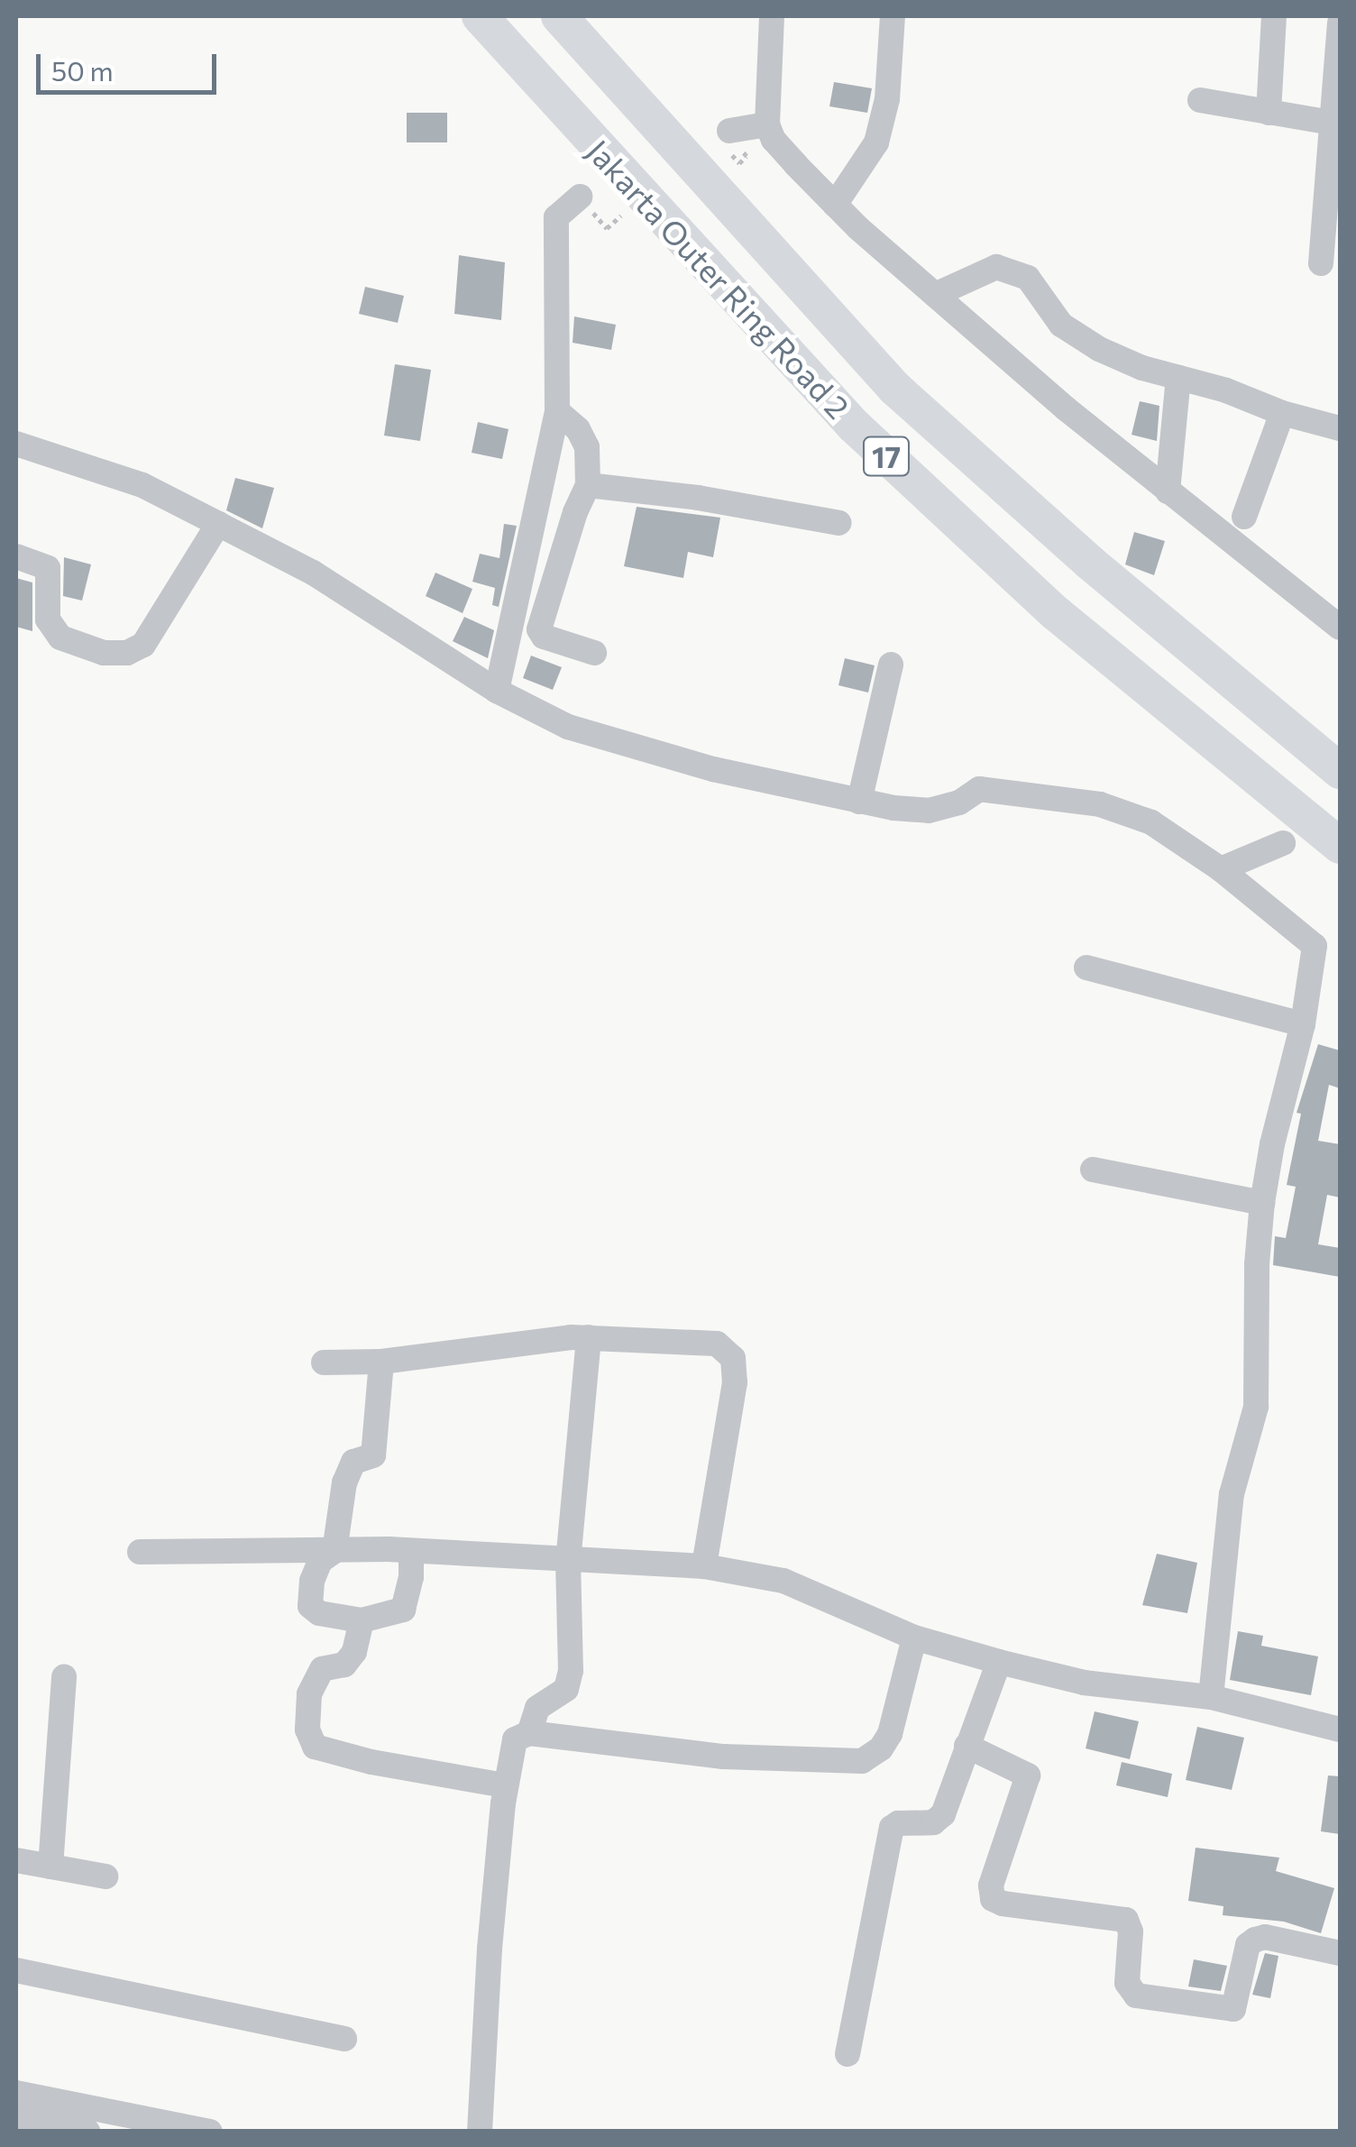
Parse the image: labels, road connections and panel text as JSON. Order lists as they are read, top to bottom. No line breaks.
{"streets":{"highway":["Jakarta Outer Ring Road 2","17"]},"scale_bar":"50 m"}
